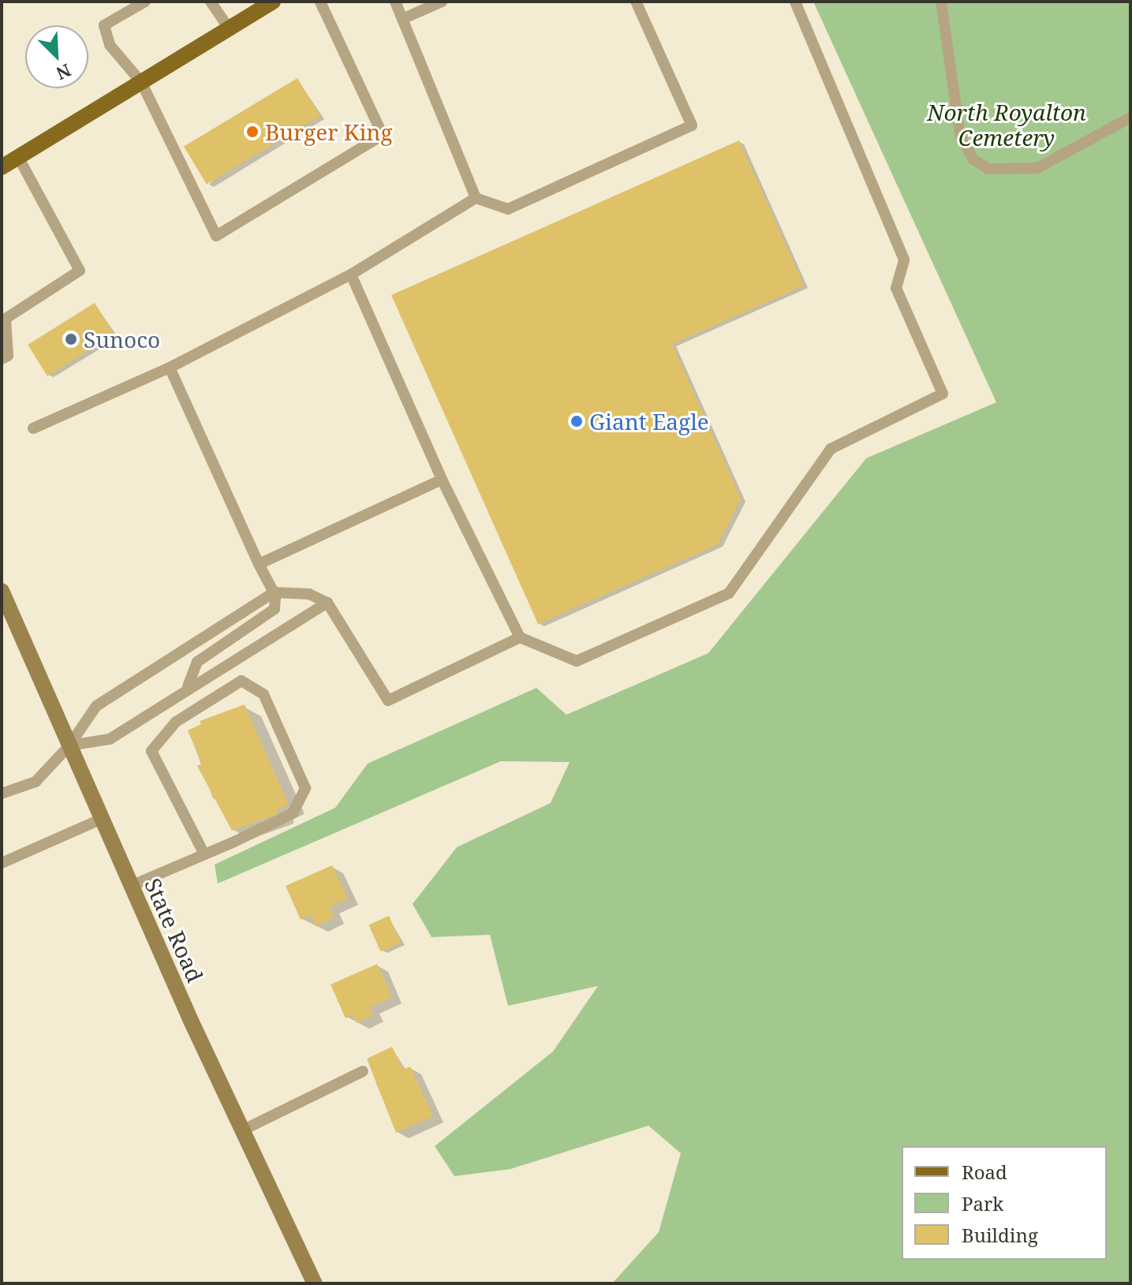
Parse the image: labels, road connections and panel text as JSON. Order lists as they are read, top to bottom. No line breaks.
{"streets":{"main road":["State Road"]},"parks":["North Royalton Cemetery"],"places":["Burger King","Sunoco","Giant Eagle"],"legend":["Road","Park","Building"],"north":"bottom right"}
